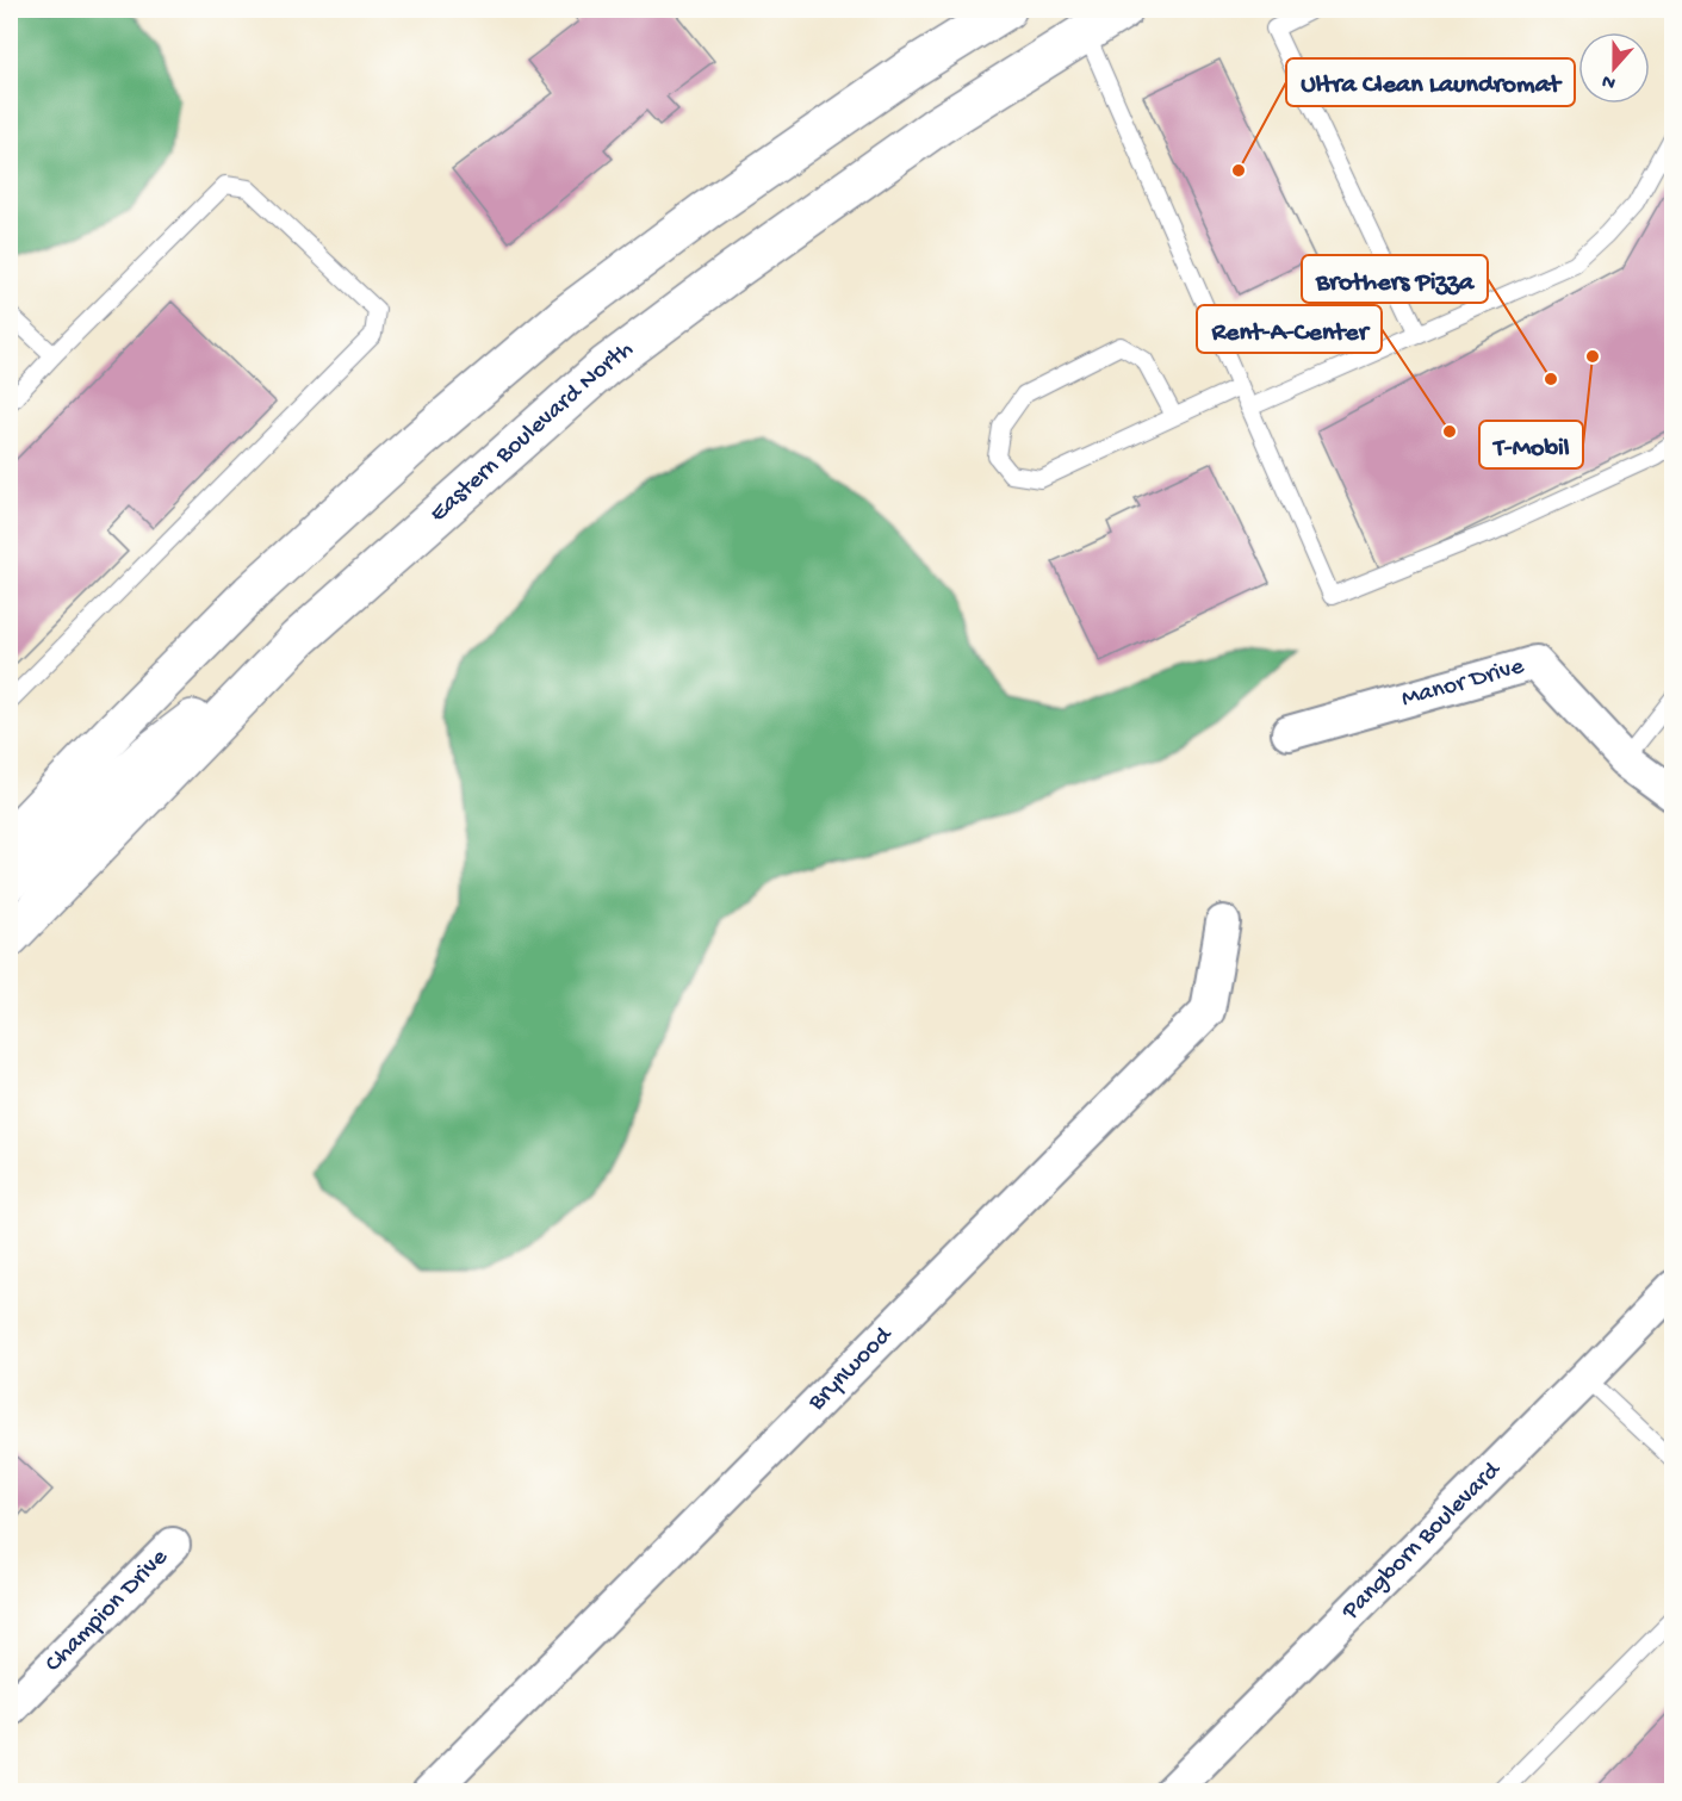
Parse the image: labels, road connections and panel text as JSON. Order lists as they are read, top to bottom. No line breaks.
{"streets":{"main road":["Eastern Boulevard North"],"street":["Manor Drive","Brynwood","Pangborn Boulevard","Champion Drive"]},"places":["Ultra Clean Laundromat","T-Mobil","Brothers Pizza","Rent-A-Center"],"north":"bottom"}
